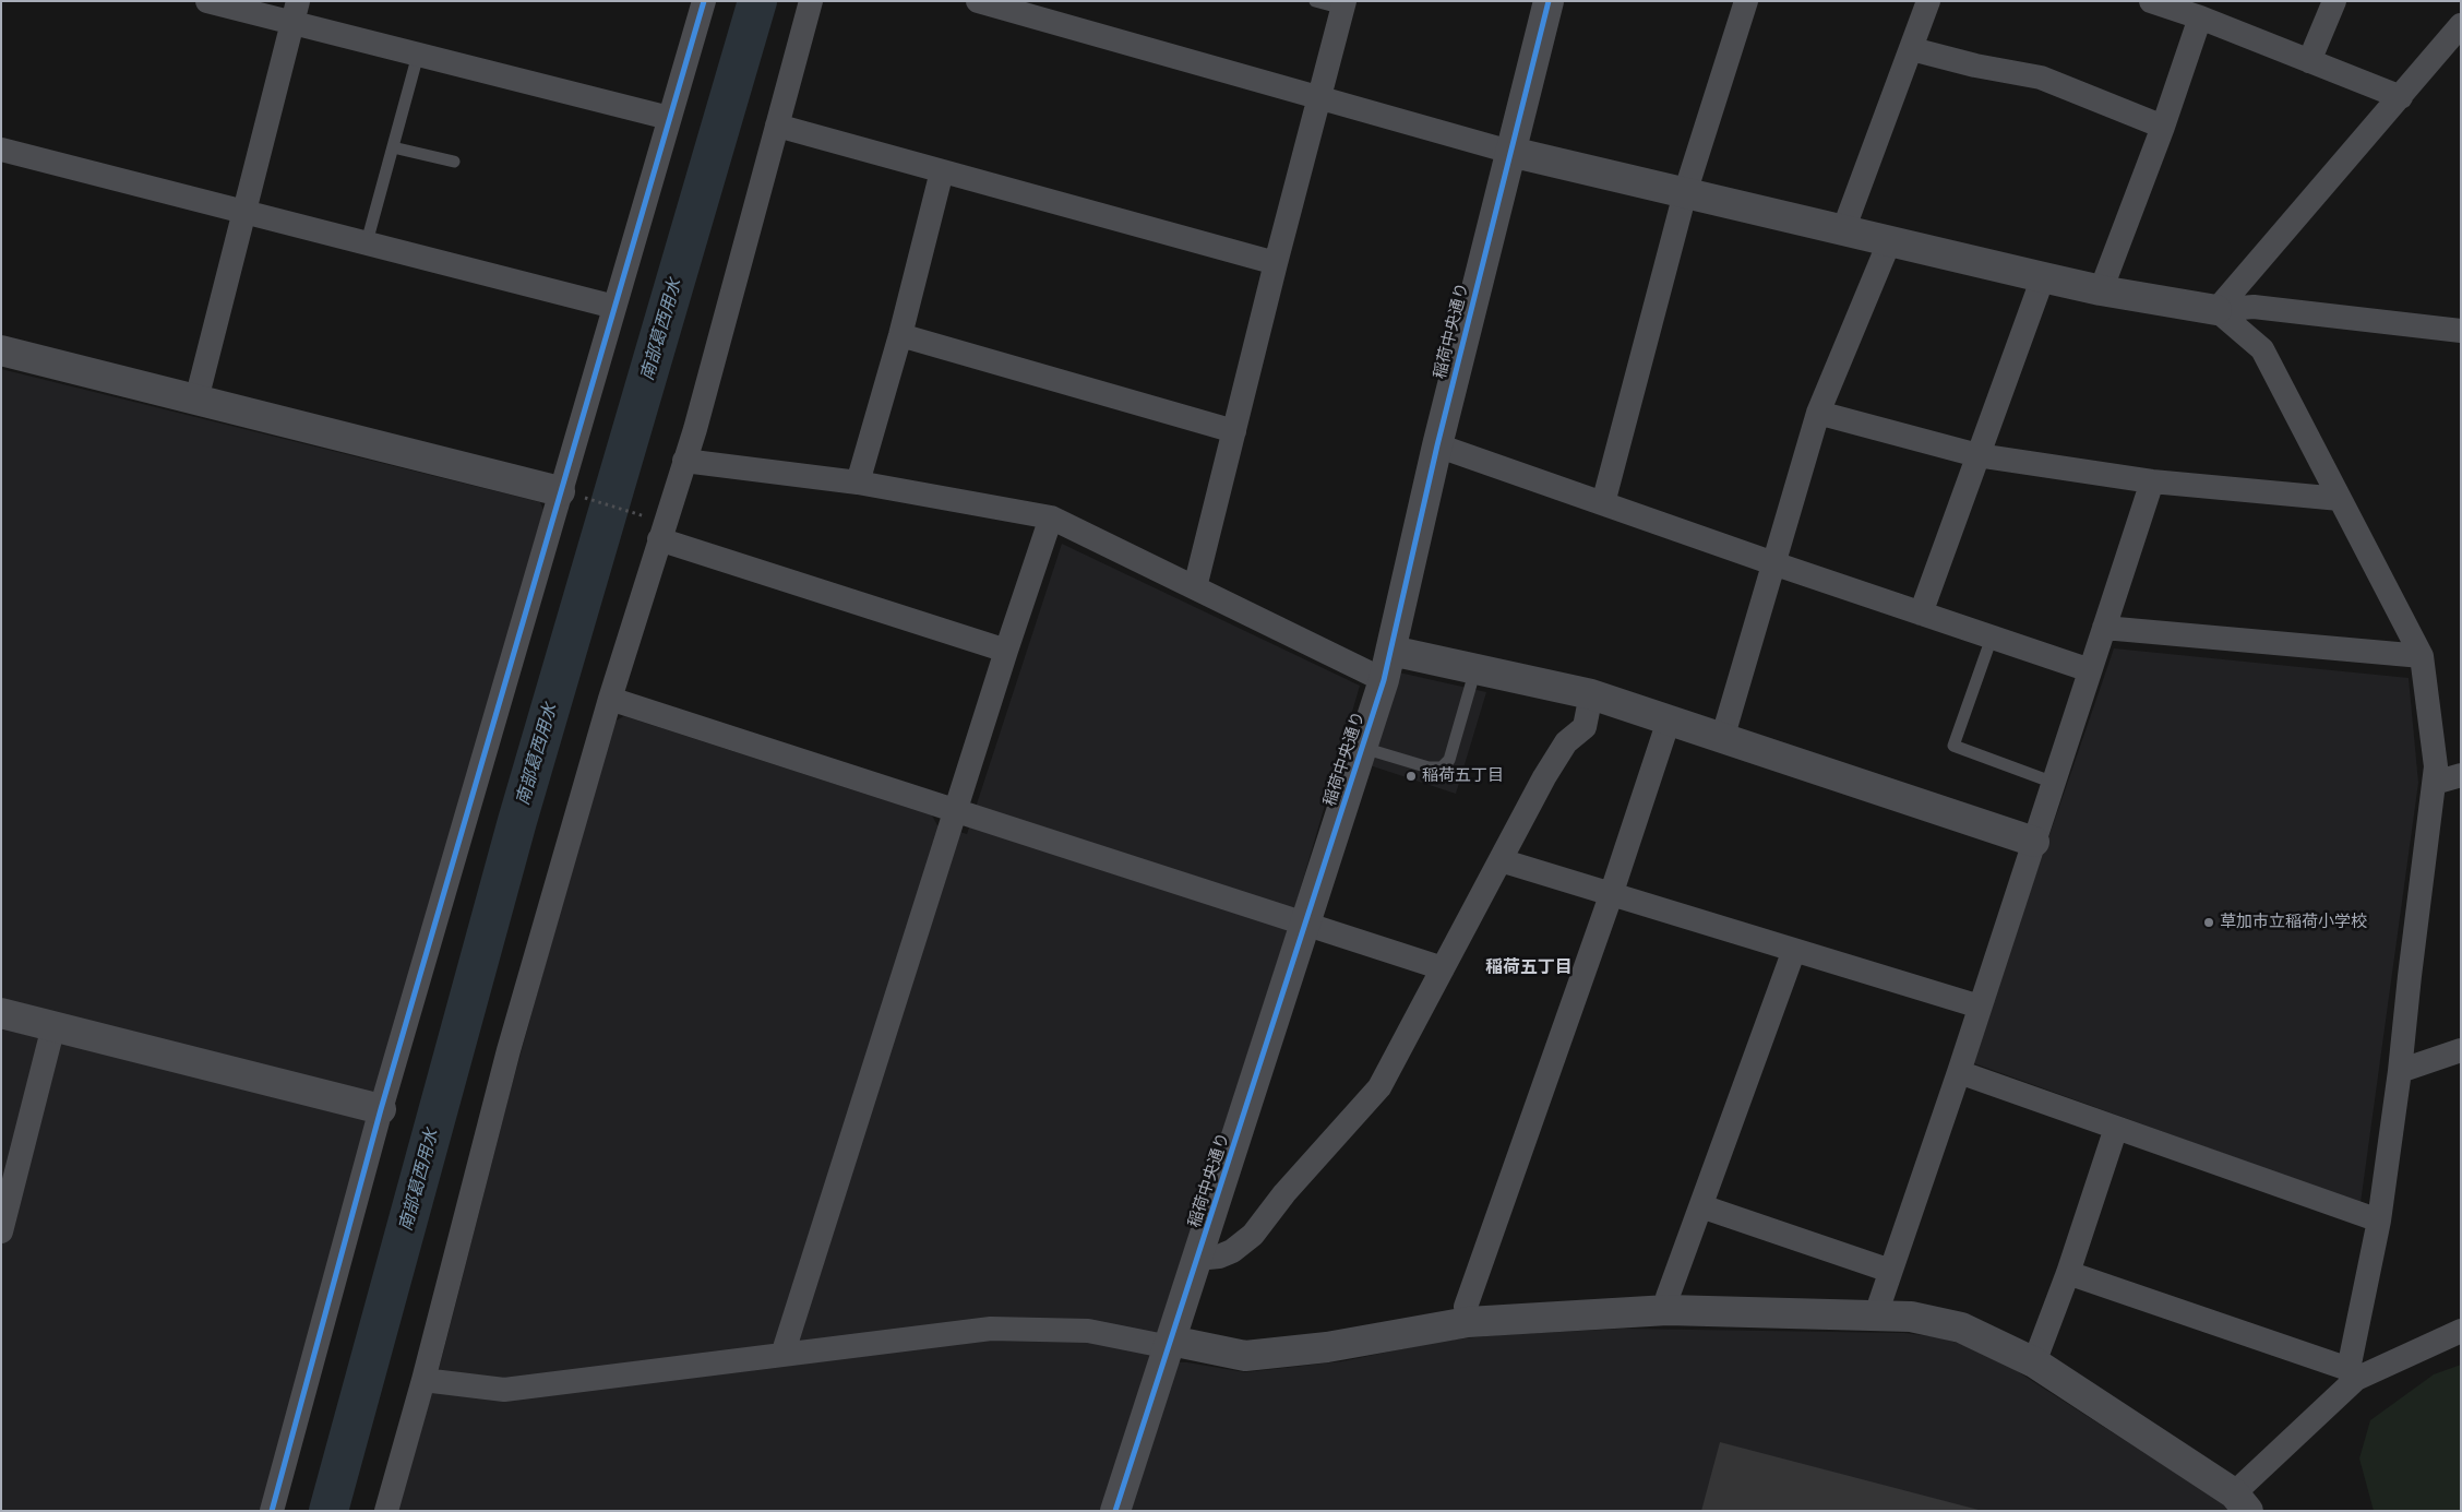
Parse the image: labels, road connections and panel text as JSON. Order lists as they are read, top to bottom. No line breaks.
{"streets":{"street":["稲荷中央通り"]},"districts":["稲荷五丁目"],"water":["南部葛西用水"],"places":["稲荷五丁目","草加市立稲荷小学校"]}
